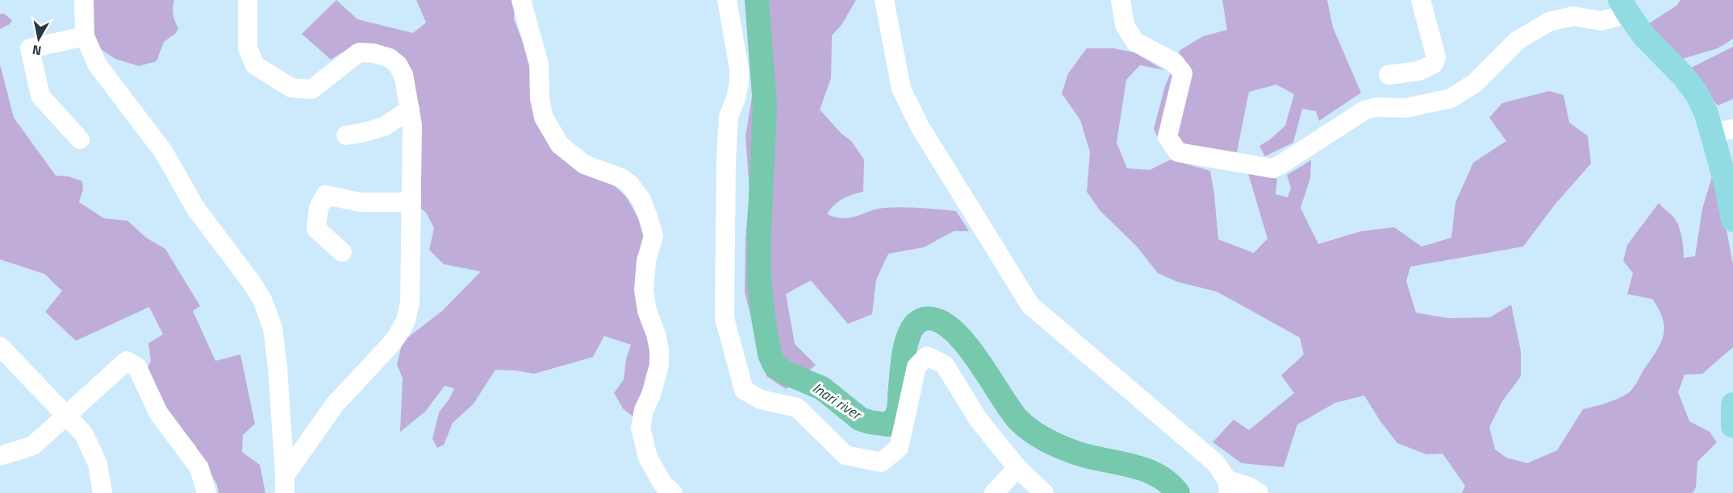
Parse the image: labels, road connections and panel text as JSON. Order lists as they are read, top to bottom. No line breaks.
{"water":["Inari river"],"north":"bottom"}
